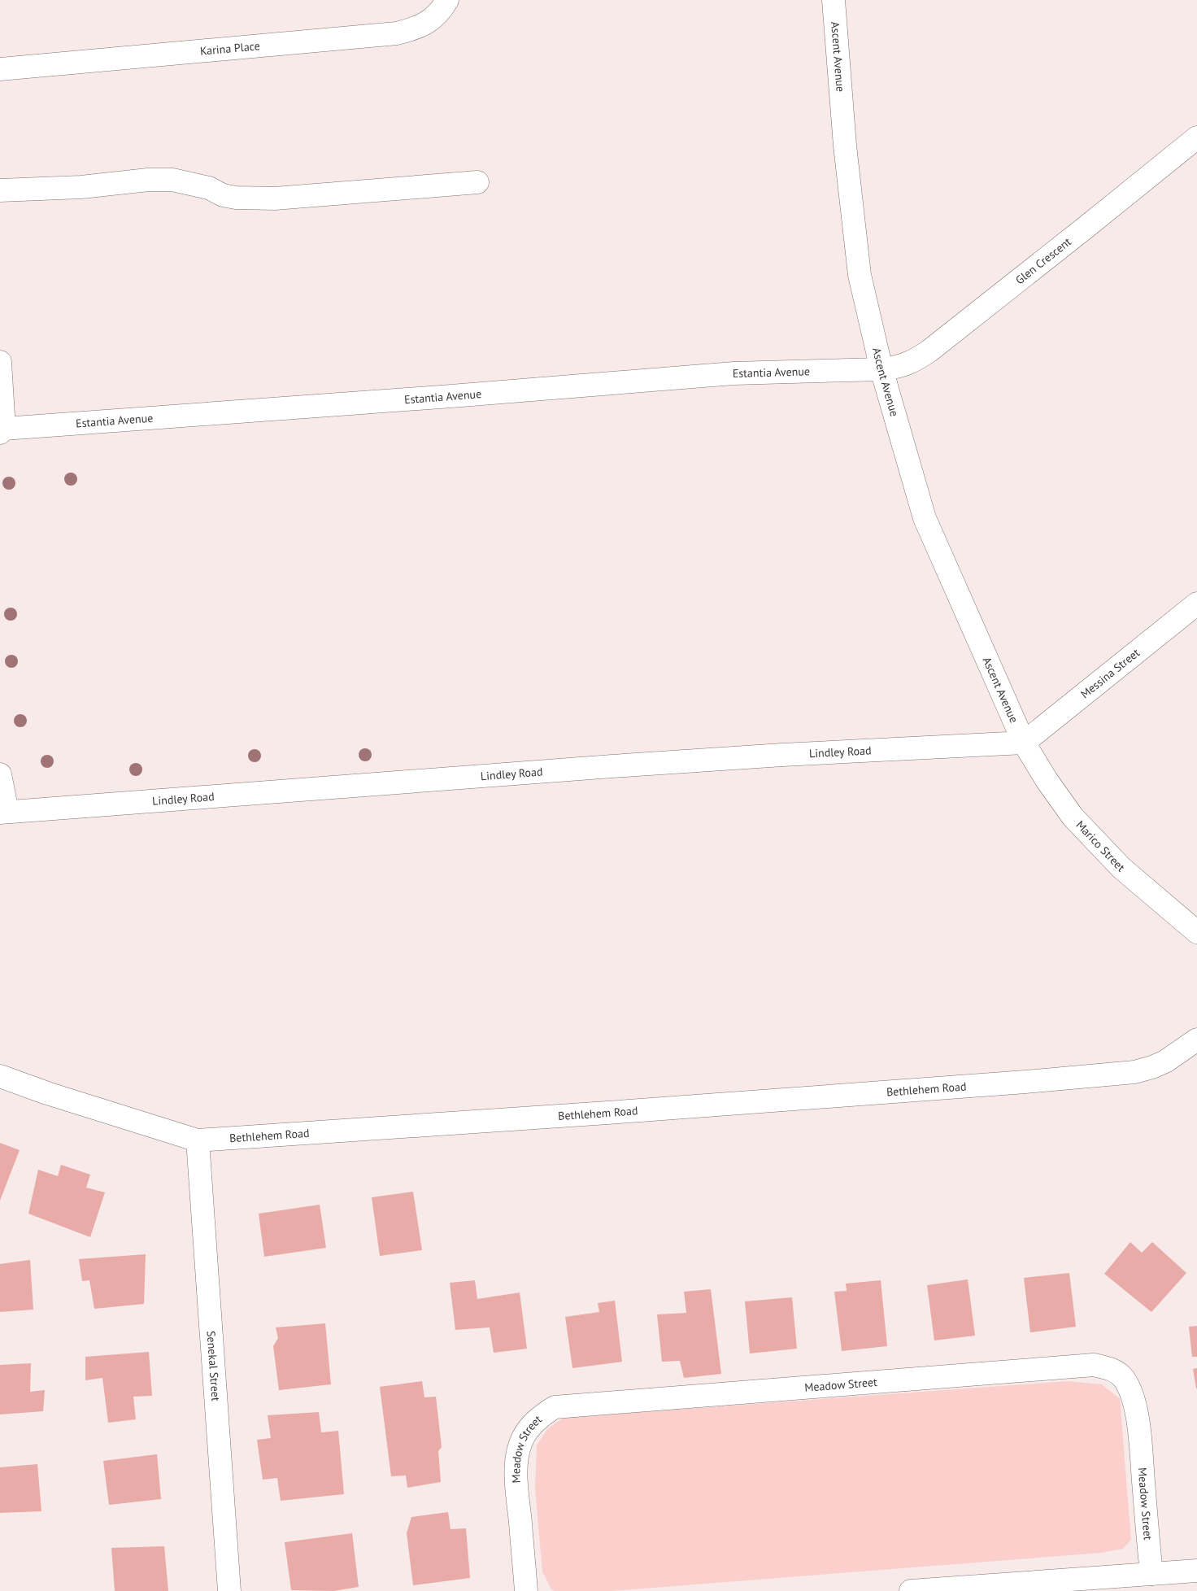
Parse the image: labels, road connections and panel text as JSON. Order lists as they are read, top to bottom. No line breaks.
{"streets":{"street":["Karina Place","Ascent Avenue","Glen Crescent","Estantia Avenue","Messina Street","Lindley Road","Marico Street","Bethlehem Road","Senekal Street","Meadow Street"]},"crossings":[["Ascent Avenue","Glen Crescent"],["Ascent Avenue","Estantia Avenue"],["Ascent Avenue","Messina Street"],["Ascent Avenue","Lindley Road"],["Ascent Avenue","Marico Street"],["Glen Crescent","Estantia Avenue"],["Messina Street","Lindley Road"],["Messina Street","Marico Street"],["Lindley Road","Marico Street"],["Bethlehem Road","Senekal Street"]]}
